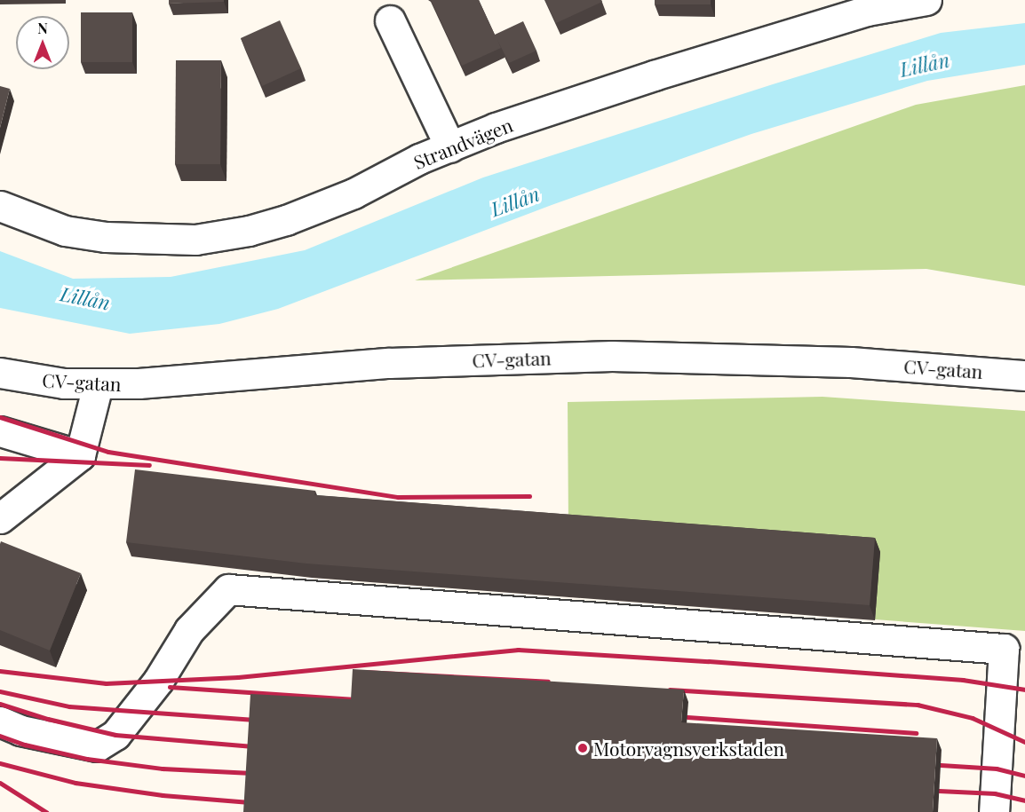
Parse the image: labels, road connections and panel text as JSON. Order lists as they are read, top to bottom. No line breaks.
{"streets":{"street":["Strandvägen","CV-gatan"]},"water":["Lillån"],"places":["Motorvagnsverkstaden"],"north":"top"}
